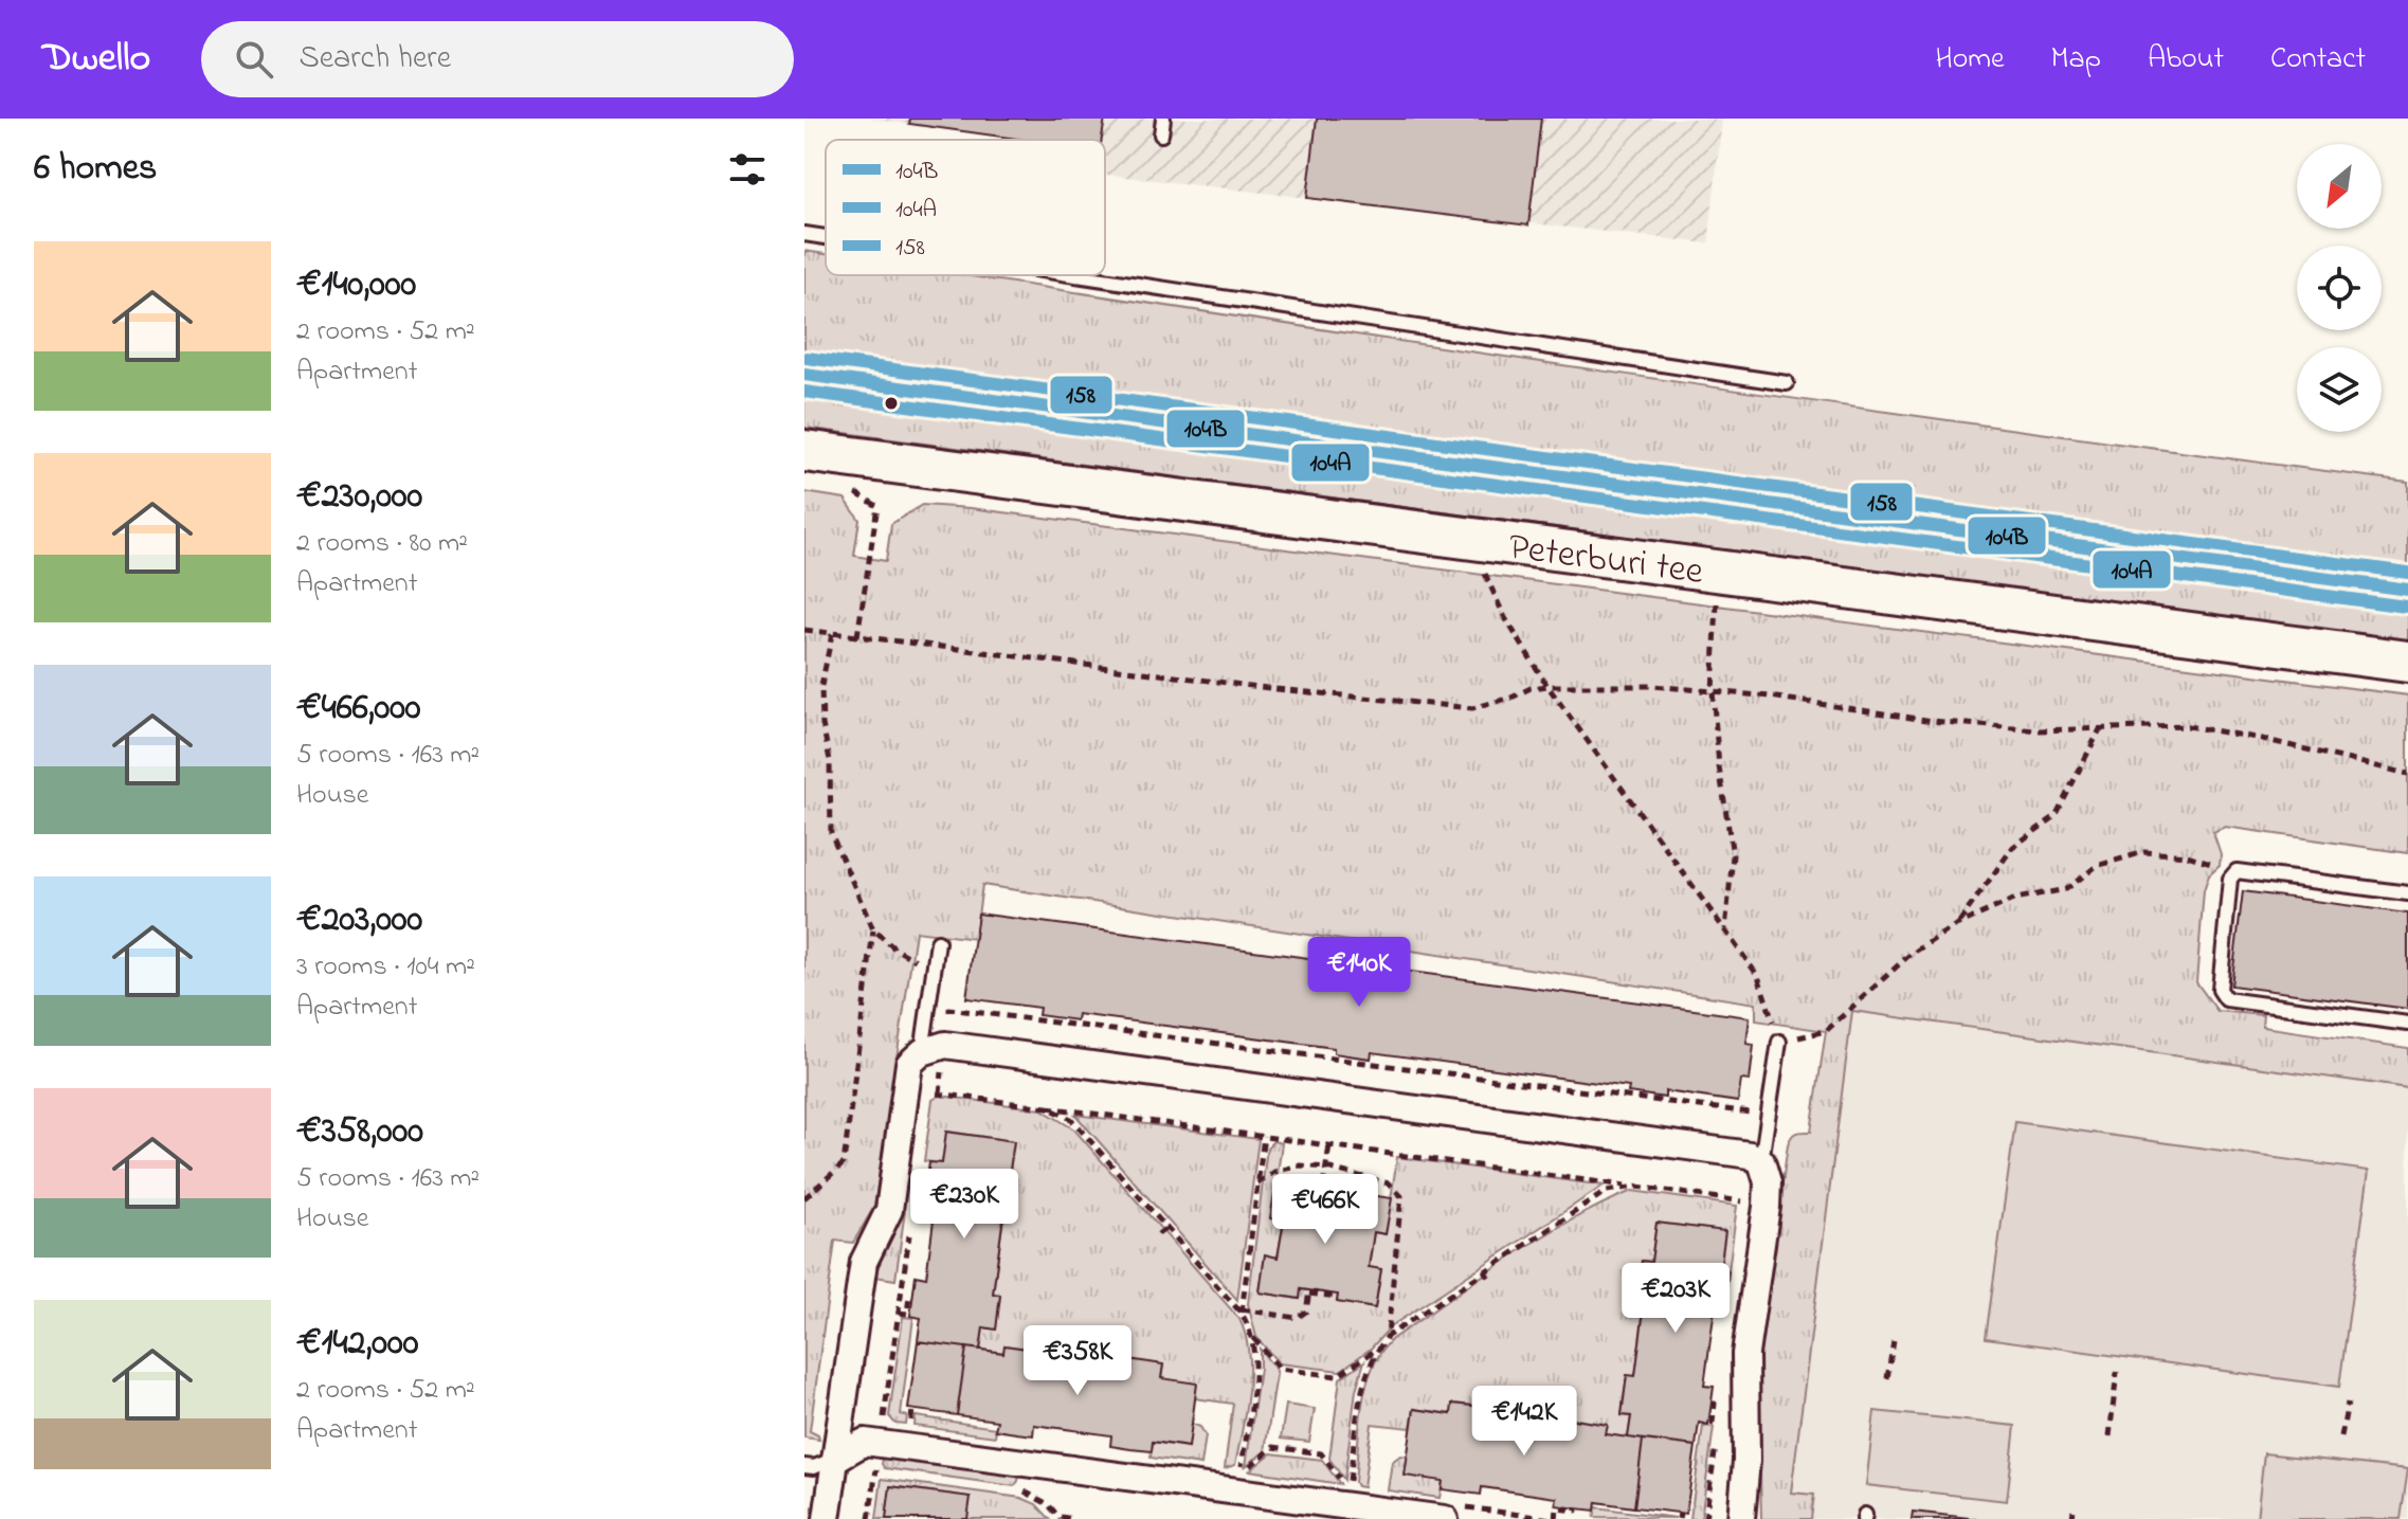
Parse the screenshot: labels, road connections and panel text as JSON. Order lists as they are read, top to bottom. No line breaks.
{"streets":{"highway":["Peterburi tee"]},"lines":["transit line 158","transit line 104B","transit line 104A"],"legend":["104B","104A","158"],"north":"bottom left","page":{"header":"Dwello","search":"Search here","nav":["Home","Map","About","Contact"],"heading":"6 homes","list":[{"name":"€140,000","note":"2 rooms · 52 m² · Apartment"},{"name":"€230,000","note":"2 rooms · 80 m² · Apartment"},{"name":"€466,000","note":"5 rooms · 163 m² · House"},{"name":"€203,000","note":"3 rooms · 104 m² · Apartment"},{"name":"€358,000","note":"5 rooms · 163 m² · House"},{"name":"€142,000","note":"2 rooms · 52 m² · Apartment"}],"price":["€140K","€230K","€466K","€203K","€358K","€142K"]}}
